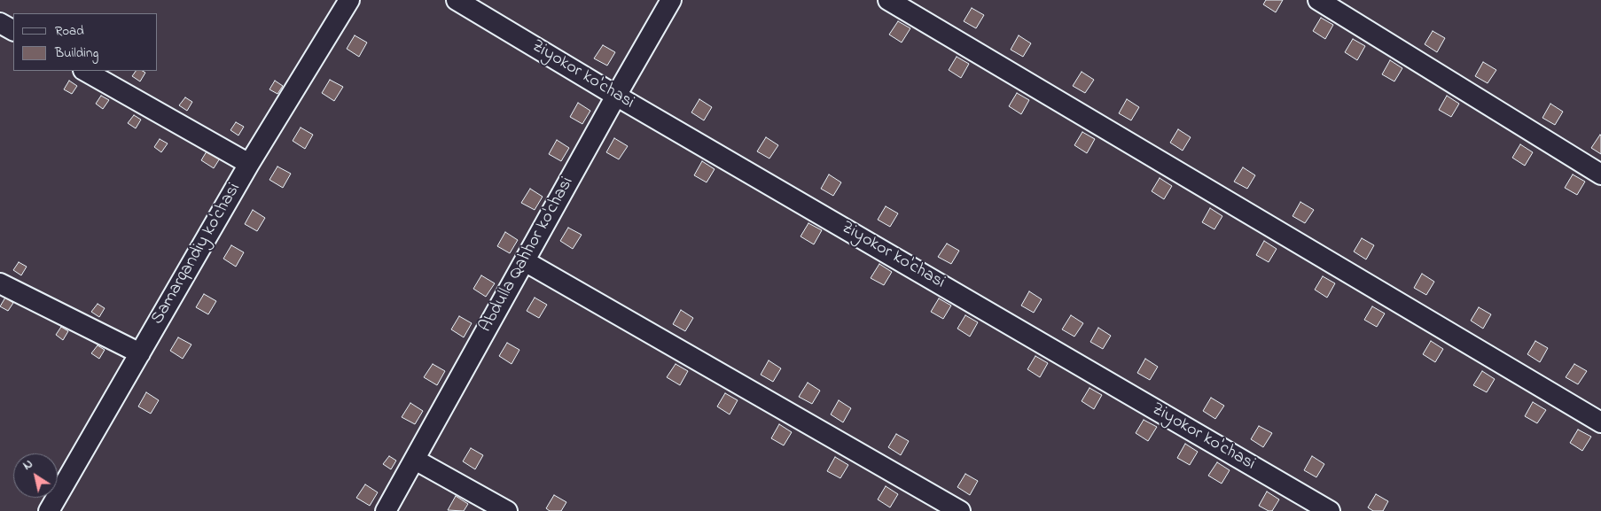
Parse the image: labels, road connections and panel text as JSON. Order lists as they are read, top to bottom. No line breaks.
{"streets":{"street":["Ziyokor ko'chasi","Samarqandiy ko'chasi","Abdulla Qahhor ko'chasi"]},"crossings":[["Ziyokor ko'chasi","Abdulla Qahhor ko'chasi"]],"legend":["Road","Building"],"north":"top left"}
